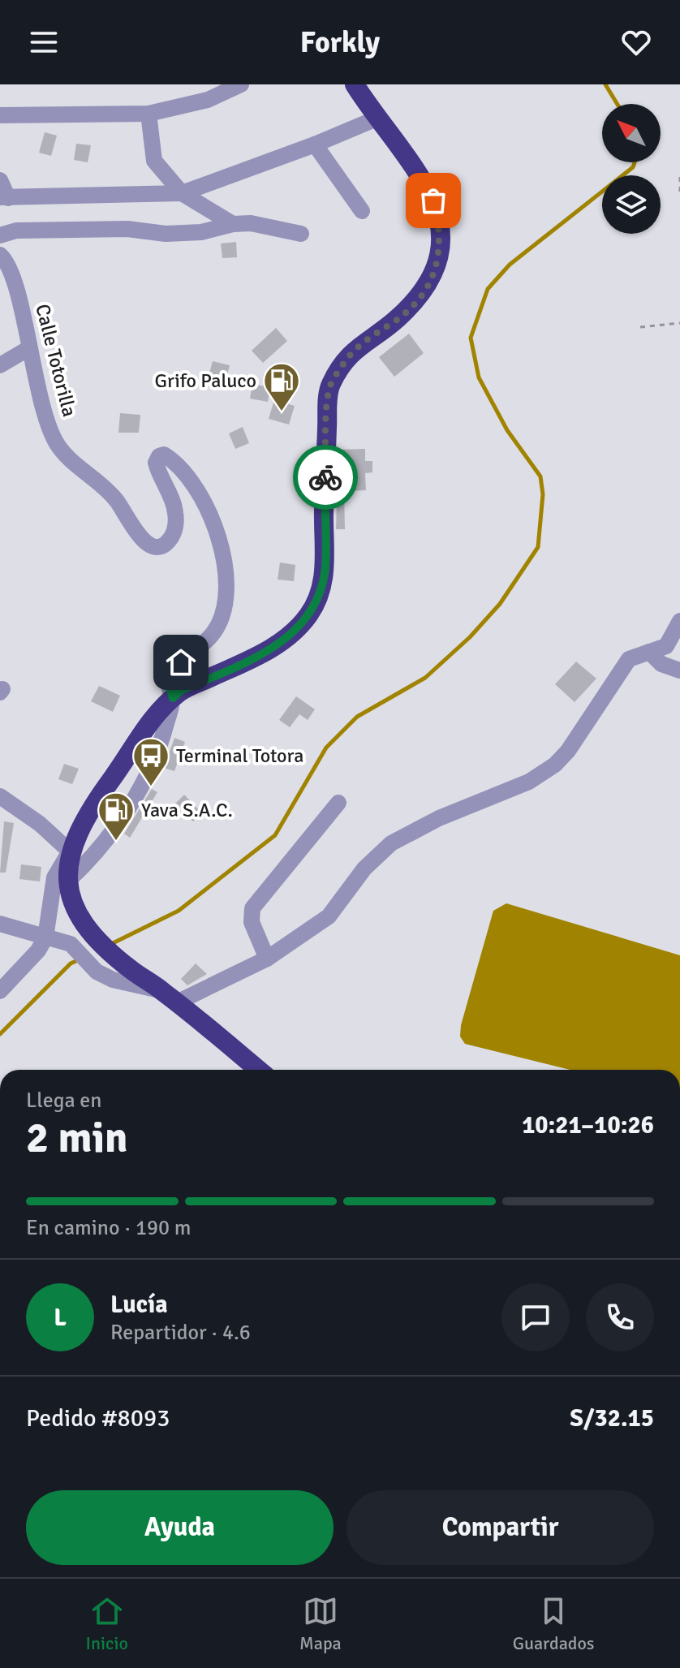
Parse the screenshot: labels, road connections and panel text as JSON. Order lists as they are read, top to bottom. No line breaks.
{"streets":{"street":["Calle Totorilla"]},"places":{"fuel station":["Grifo Paluco","Yava S.A.C."],"bus stop":["Terminal Totora"]},"north":"top left","page":{"header":"Forkly","heading":["2 min","Llega en","10:21–10:26"],"panel":["Lucía","Repartidor · 4.6","Pedido #8093","S/32.15"],"bar":"En camino · 190 m","round":"L","buttons":["Ayuda","Compartir"],"tabs":["Inicio","Mapa","Guardados"]}}
